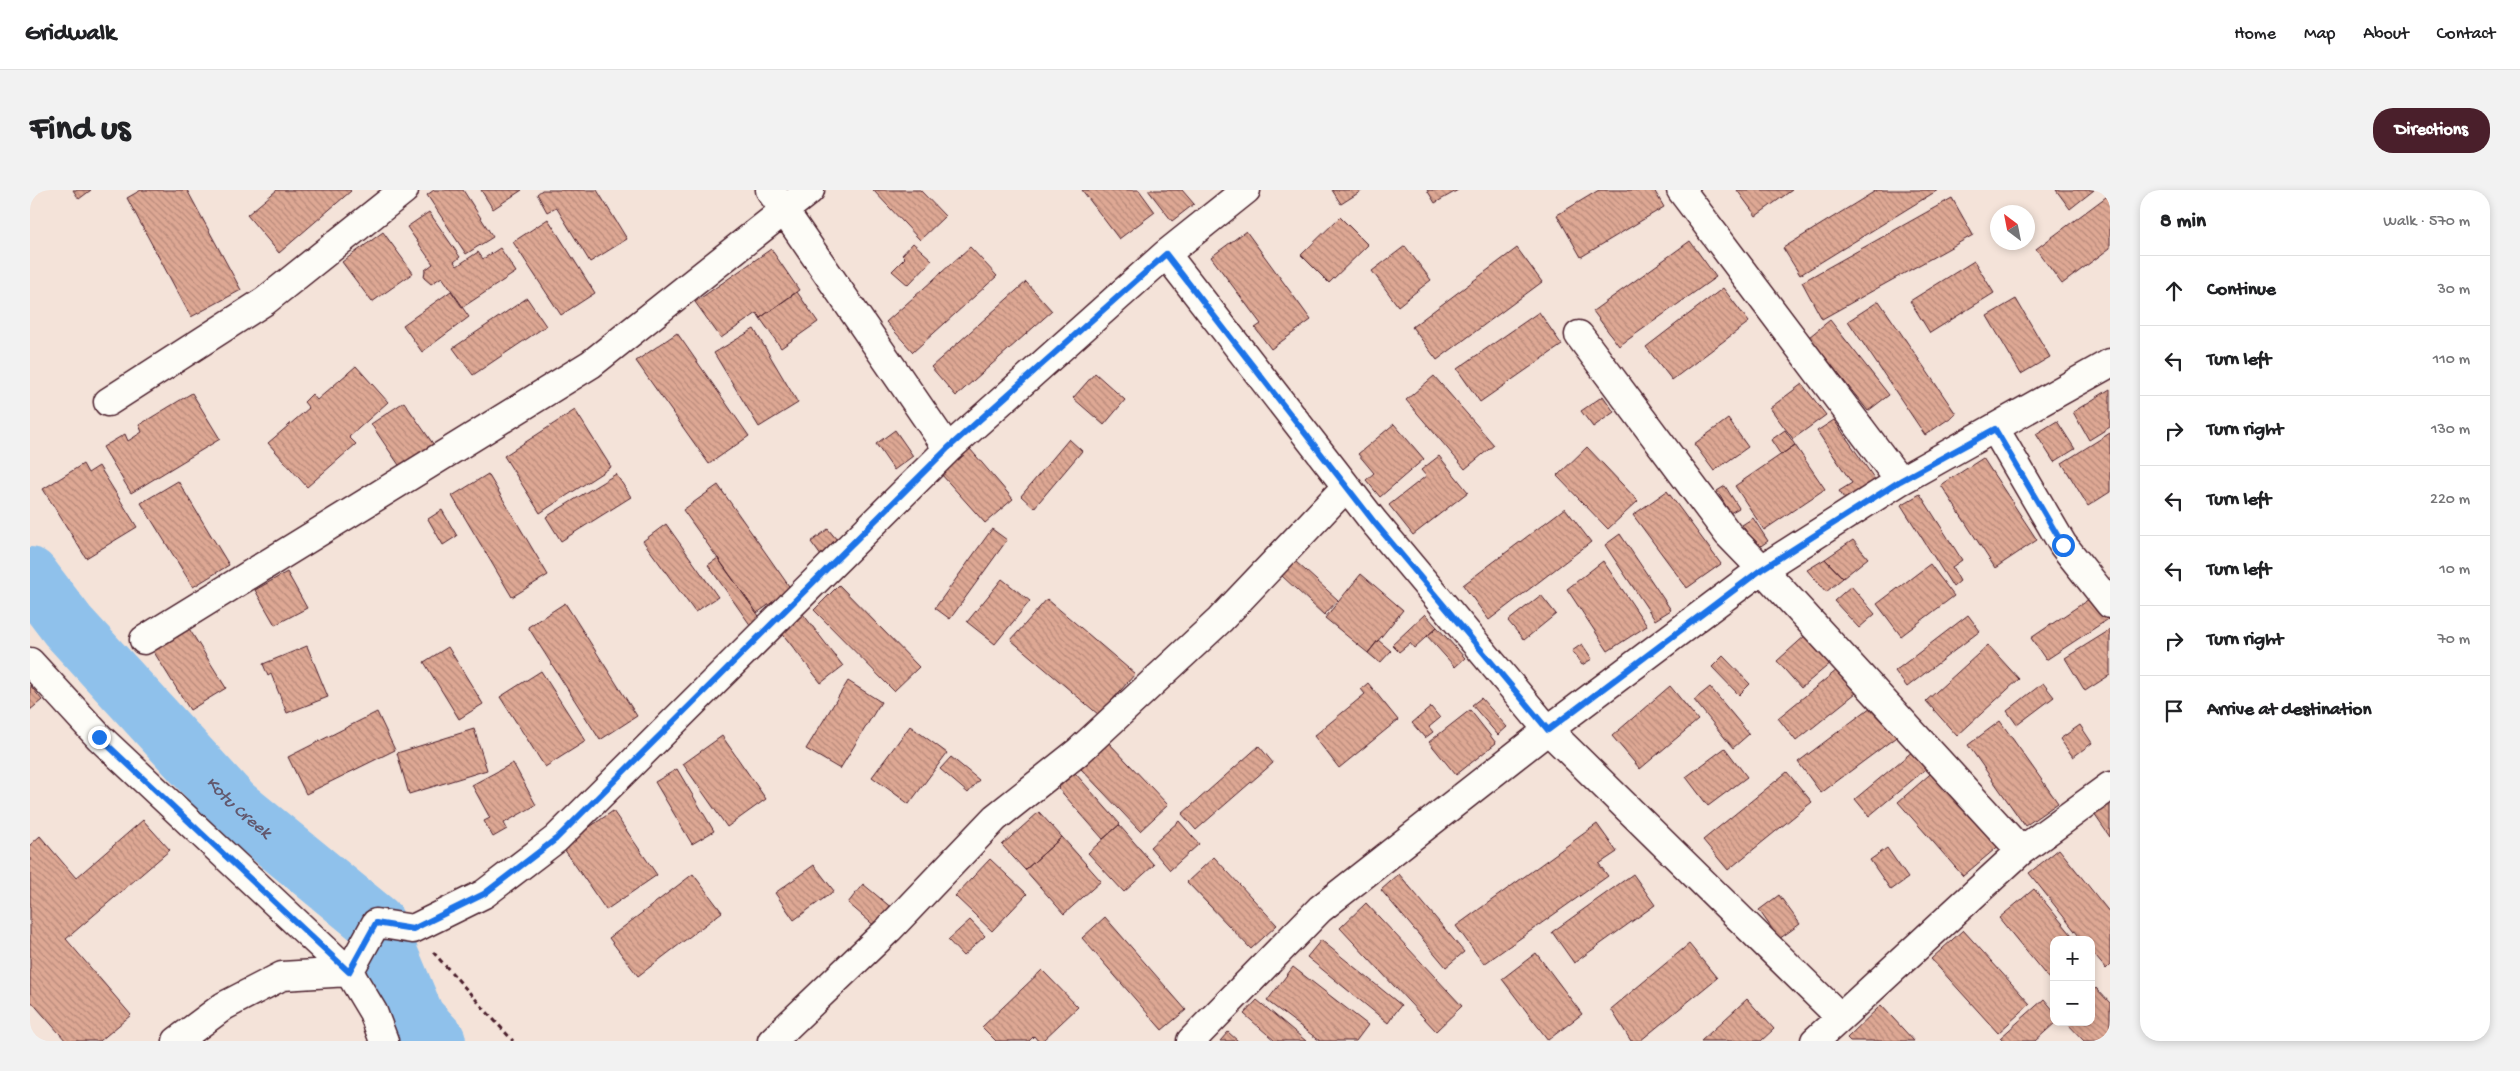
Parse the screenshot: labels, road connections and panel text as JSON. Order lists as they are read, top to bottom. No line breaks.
{"water":["Kotu Creek"],"north":"top left","page":{"header":"Gridwalk","nav":["Home","Map","About","Contact"],"buttons":"Directions","title":"Find us","heading":["8 min","Walk · 570 m"],"list":[["Continue","30 m"],["Turn left","110 m"],["Turn right","130 m"],["Turn left","220 m"],["Turn left","10 m"],["Turn right","70 m"],"Arrive at destination"],"map_buttons":["+","−"]}}
